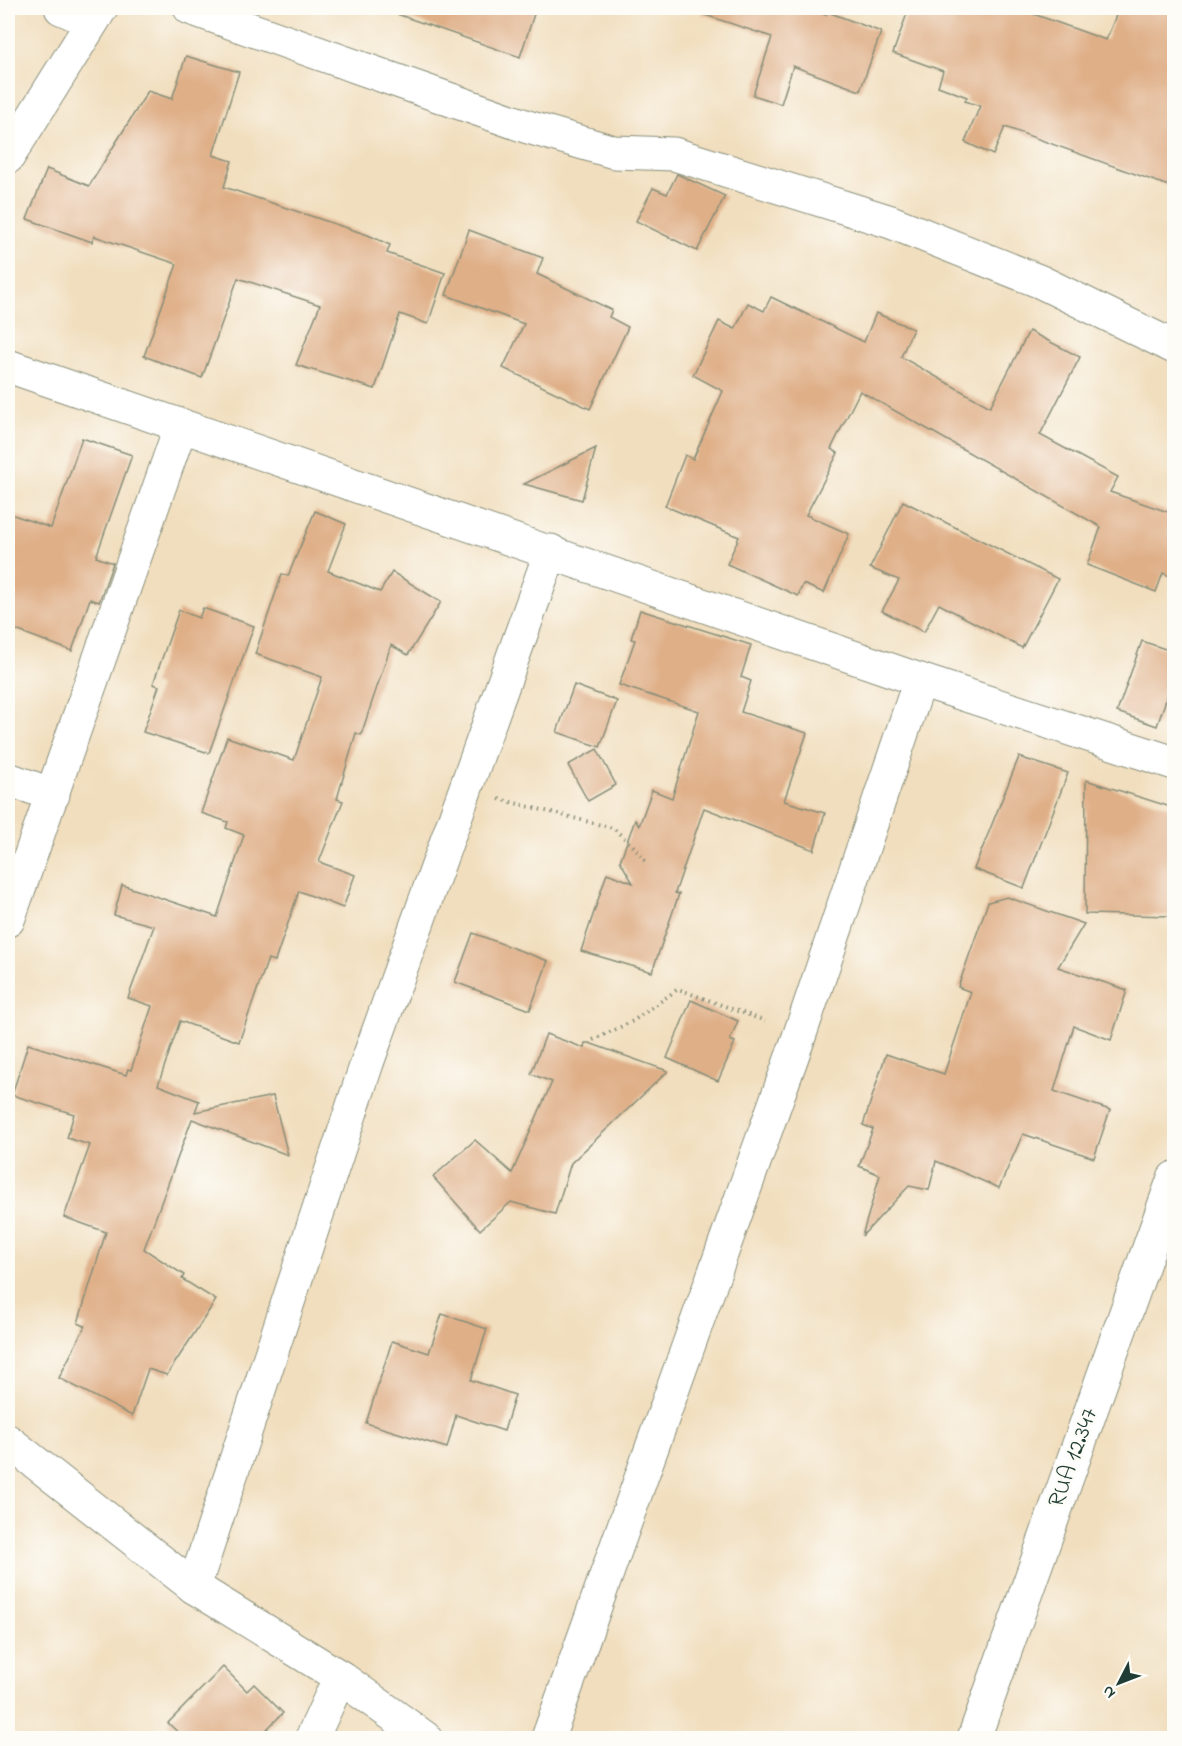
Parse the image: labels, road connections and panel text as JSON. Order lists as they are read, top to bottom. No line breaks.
{"streets":{"street":["RUA 12.347"]},"north":"bottom left"}
